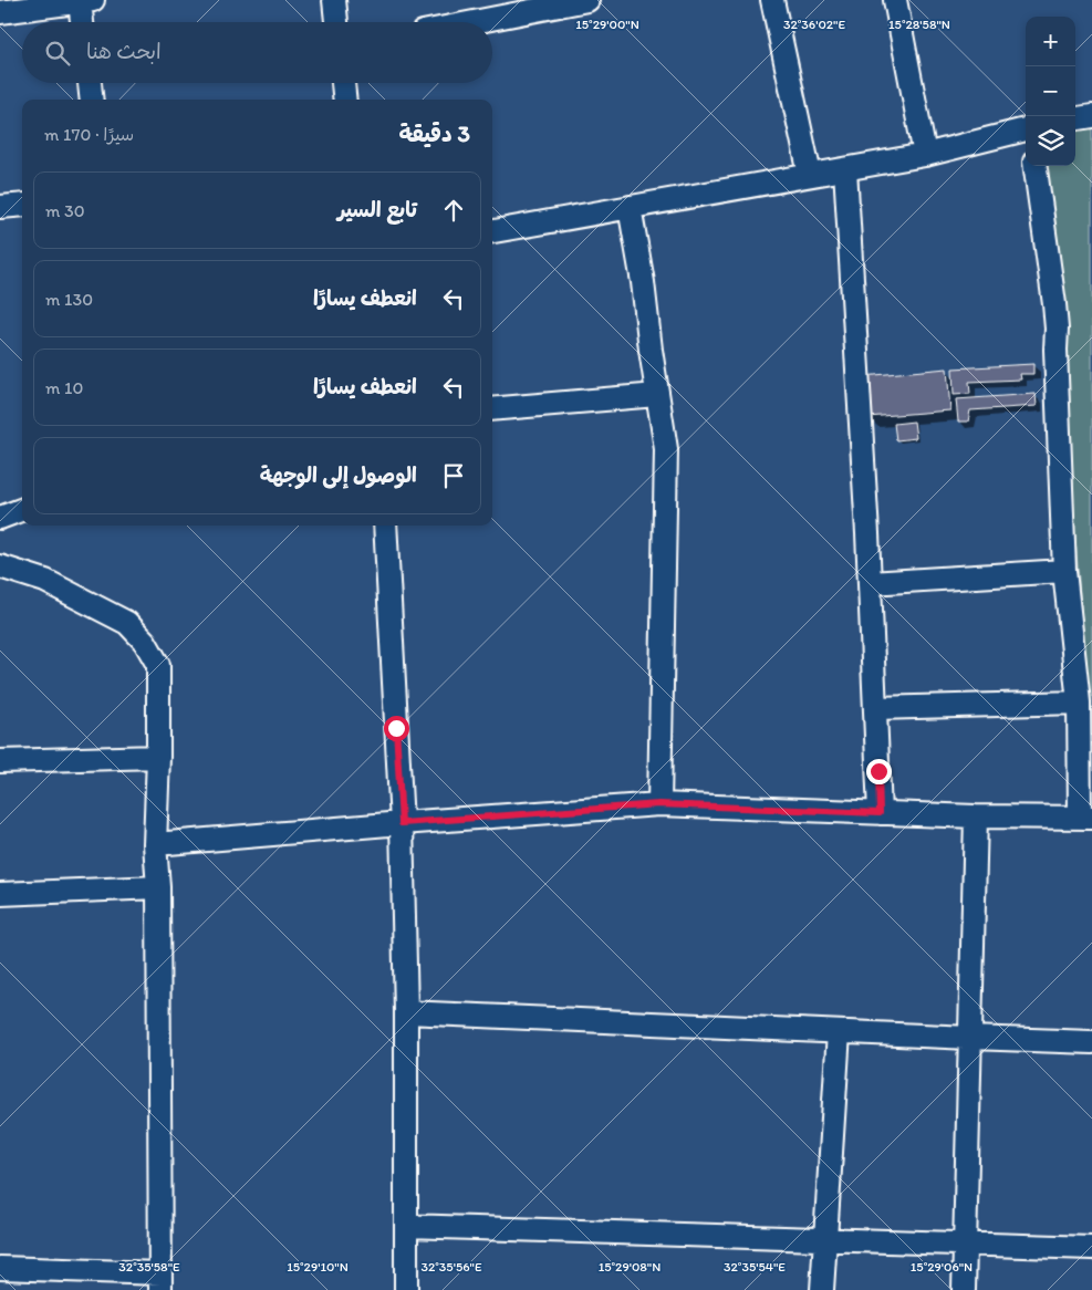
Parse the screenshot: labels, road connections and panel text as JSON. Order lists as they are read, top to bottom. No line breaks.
{"page":{"map_buttons":["+","−"],"search":"ابحث هنا","heading":["3 دقيقة","سيرًا · 170 m"],"list":[["تابع السير","30 m"],["انعطف يسارًا","130 m"],["انعطف يسارًا","10 m"],"الوصول إلى الوجهة"]},"coordinates":["15°29'00\"N","32°36'02\"E","15°28'58\"N","32°35'58\"E","32°35'56\"E","32°35'54\"E","15°29'10\"N","15°29'08\"N","15°29'06\"N"]}
